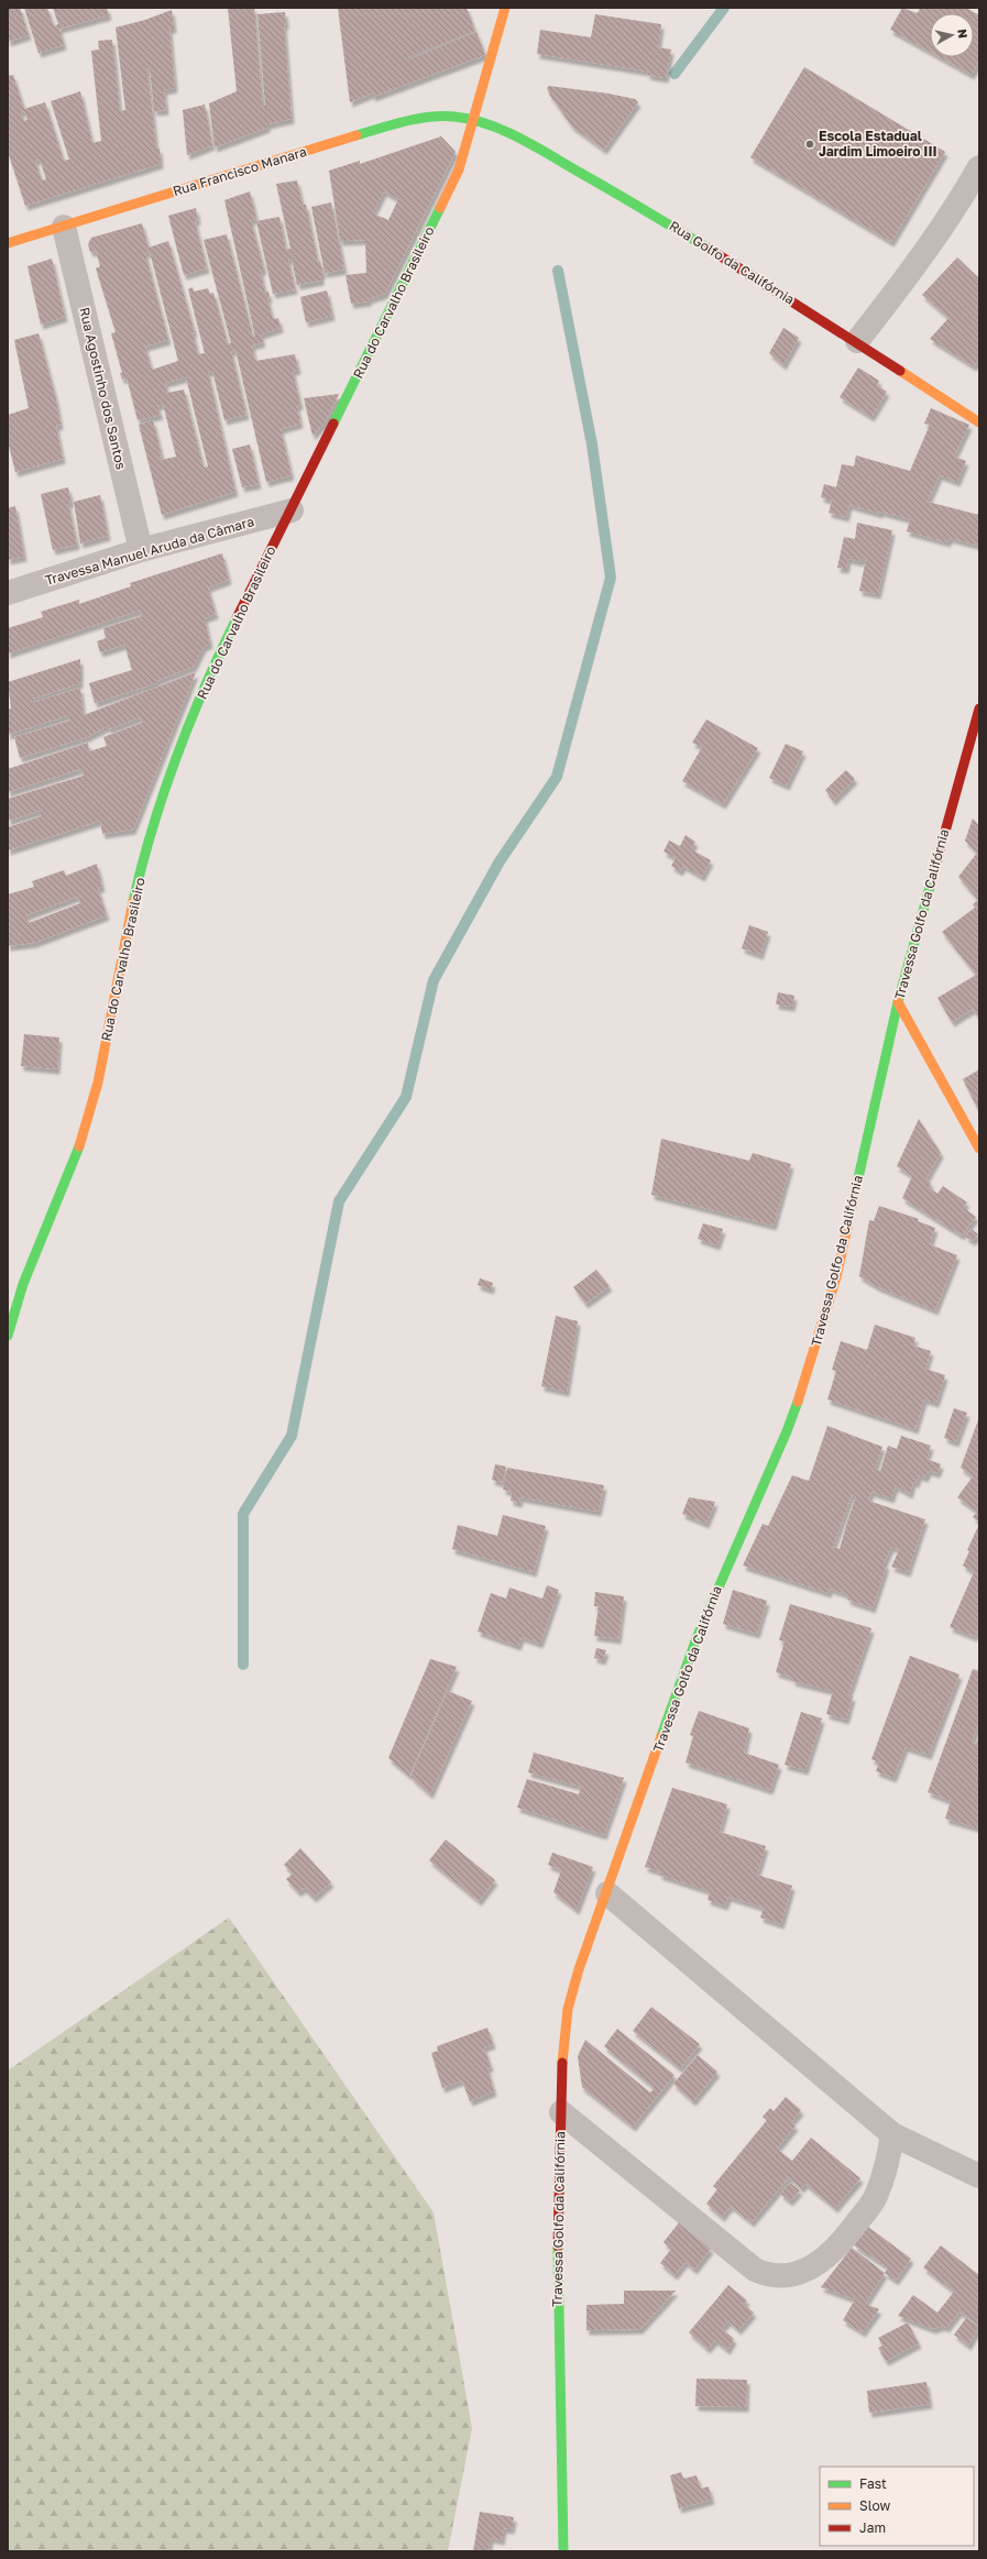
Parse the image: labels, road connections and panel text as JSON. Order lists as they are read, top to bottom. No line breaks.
{"streets":{"street":["Rua Francisco Manara","Rua Golfo da Califórnia","Rua do Carvalho Brasileiro","Rua Agostinho dos Santos","Travessa Manuel Aruda da Câmara","Travessa Golfo da Califórnia"]},"crossings":[["Rua Francisco Manara","Rua Golfo da Califórnia"],["Rua Francisco Manara","Rua do Carvalho Brasileiro"],["Rua Francisco Manara","Rua Agostinho dos Santos"],["Rua Golfo da Califórnia","Rua do Carvalho Brasileiro"],["Rua do Carvalho Brasileiro","Travessa Manuel Aruda da Câmara"],["Rua Agostinho dos Santos","Travessa Manuel Aruda da Câmara"]],"places":["Escola Estadual Jardim Limoeiro III"],"legend":["Fast","Slow","Jam"],"north":"right"}
